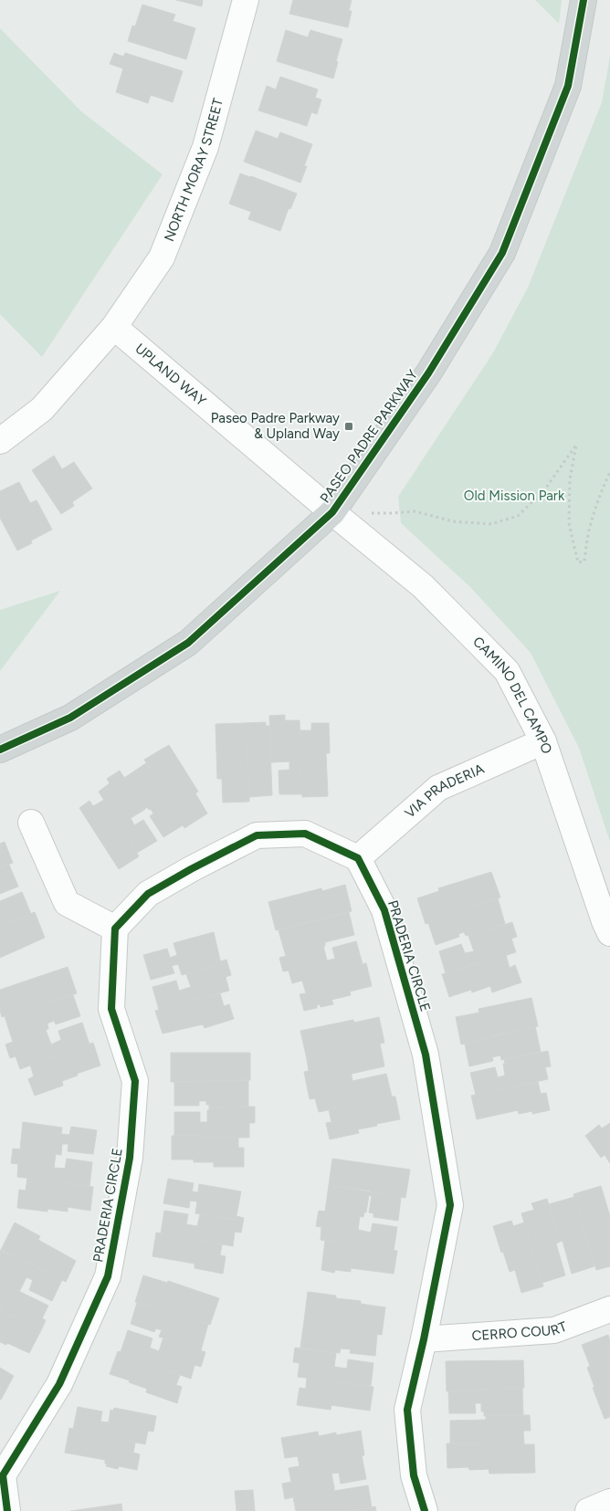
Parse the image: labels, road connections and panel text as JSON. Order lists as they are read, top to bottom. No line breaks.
{"streets":{"main road":["PASEO PADRE PARKWAY"],"street":["NORTH MORAY STREET","UPLAND WAY","CAMINO DEL CAMPO","VIA PRADERIA","PRADERIA CIRCLE","CERRO COURT"]},"crossings":[["NORTH MORAY STREET","UPLAND WAY"],["UPLAND WAY","PASEO PADRE PARKWAY"],["UPLAND WAY","CAMINO DEL CAMPO"],["PASEO PADRE PARKWAY","CAMINO DEL CAMPO"],["CAMINO DEL CAMPO","VIA PRADERIA"],["VIA PRADERIA","PRADERIA CIRCLE"],["PRADERIA CIRCLE","CERRO COURT"]],"parks":["Old Mission Park"],"places":{"transit":["Paseo Padre Parkway & Upland Way"]}}
